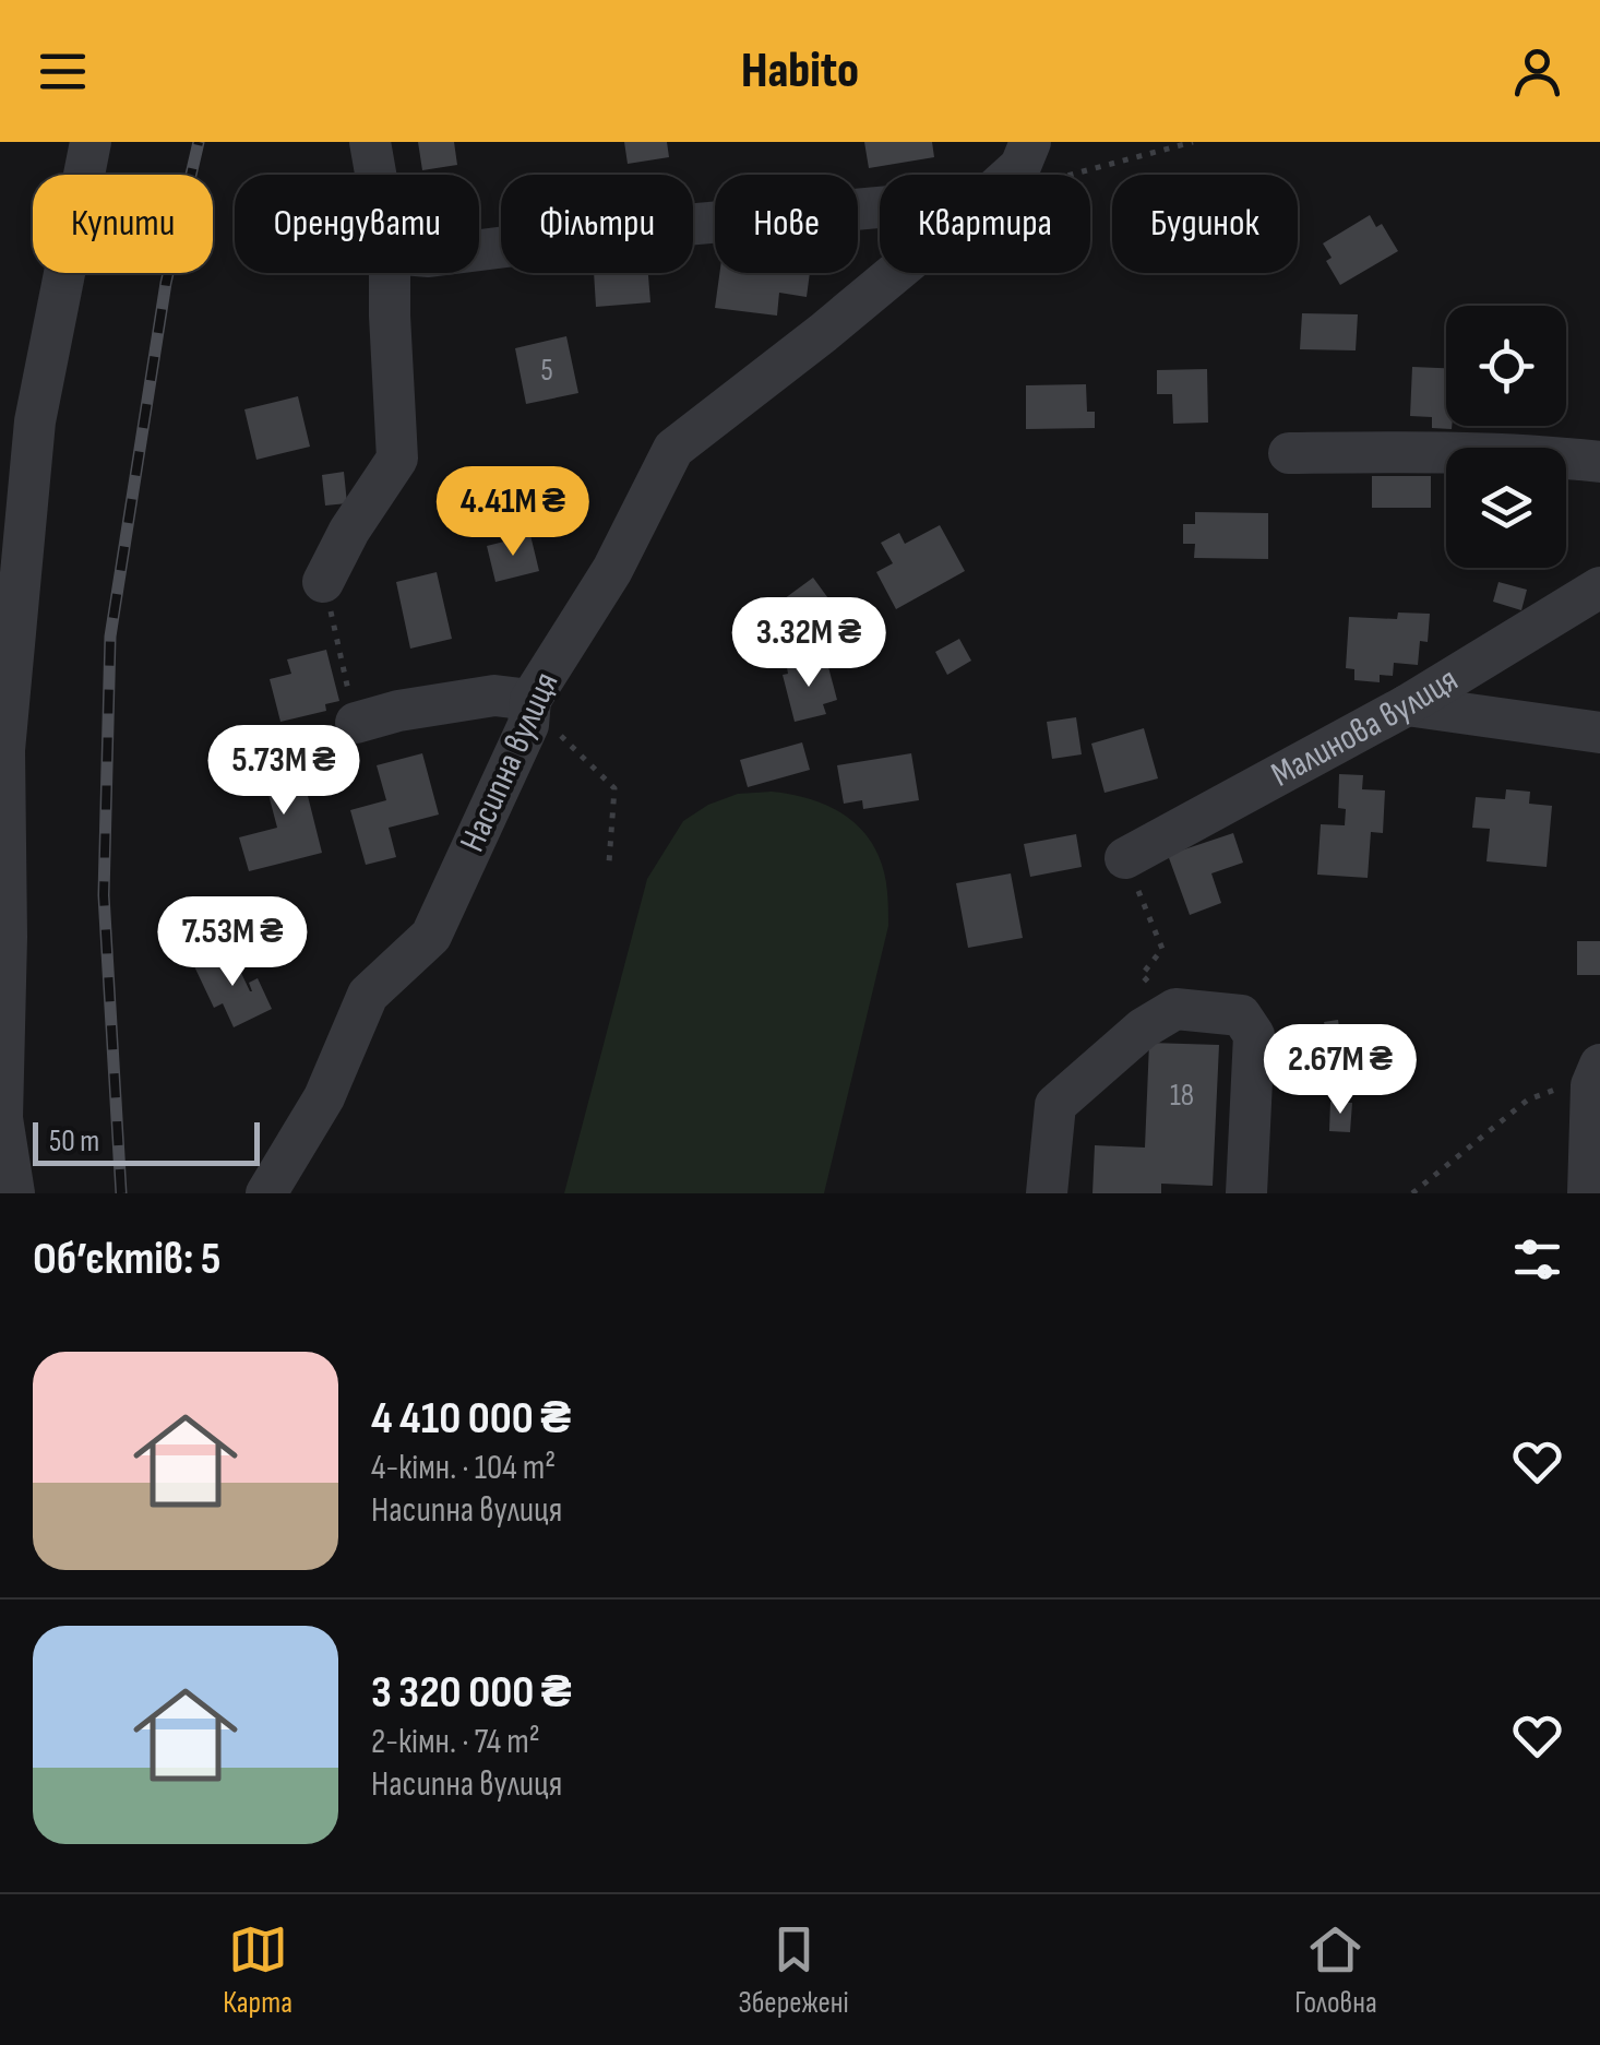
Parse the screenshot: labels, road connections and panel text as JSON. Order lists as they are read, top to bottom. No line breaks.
{"streets":{"street":["Малинова вулиця","Насипна вулиця"]},"house_numbers":["5","18"],"scale_bar":"50 m","page":{"header":"Habito","chip":["Купити","Орендувати","Фільтри","Нове","Квартира","Будинок"],"price":["4.41M ₴","3.32M ₴","5.73M ₴","7.53M ₴","2.67M ₴"],"scale":"50 m","heading":"Об’єктів: 5","list":[{"name":"4 410 000 ₴","note":"4-кімн. · 104 m² · Насипна вулиця"},{"name":"3 320 000 ₴","note":"2-кімн. · 74 m² · Насипна вулиця"}],"tabs":["Карта","Збережені","Головна"]}}
